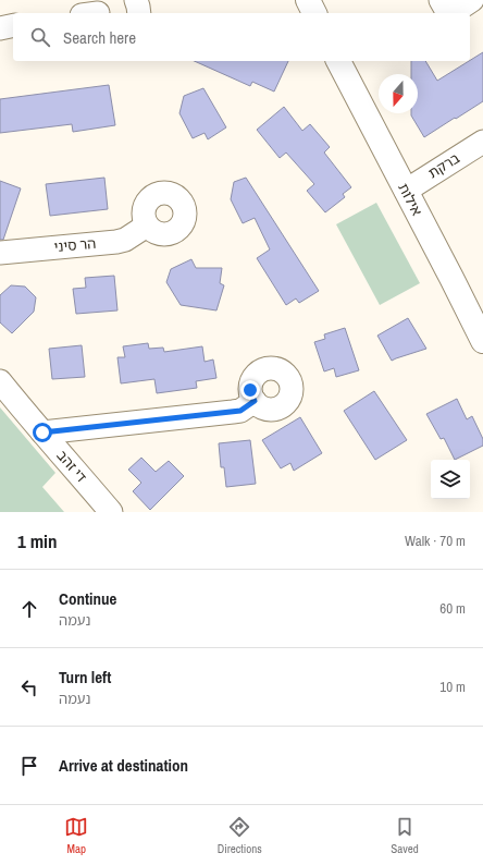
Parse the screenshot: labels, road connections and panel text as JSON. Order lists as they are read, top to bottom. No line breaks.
{"streets":{"street":["ברקת","אילות","הר סיני","די זהב"]},"crossings":[["ברקת","אילות"]],"north":"bottom","page":{"search":"Search here","heading":["1 min","Walk · 70 m"],"list":[["Continue","נעמה","60 m"],["Turn left","נעמה","10 m"],"Arrive at destination"],"nav":["Map","Directions","Saved"]}}
